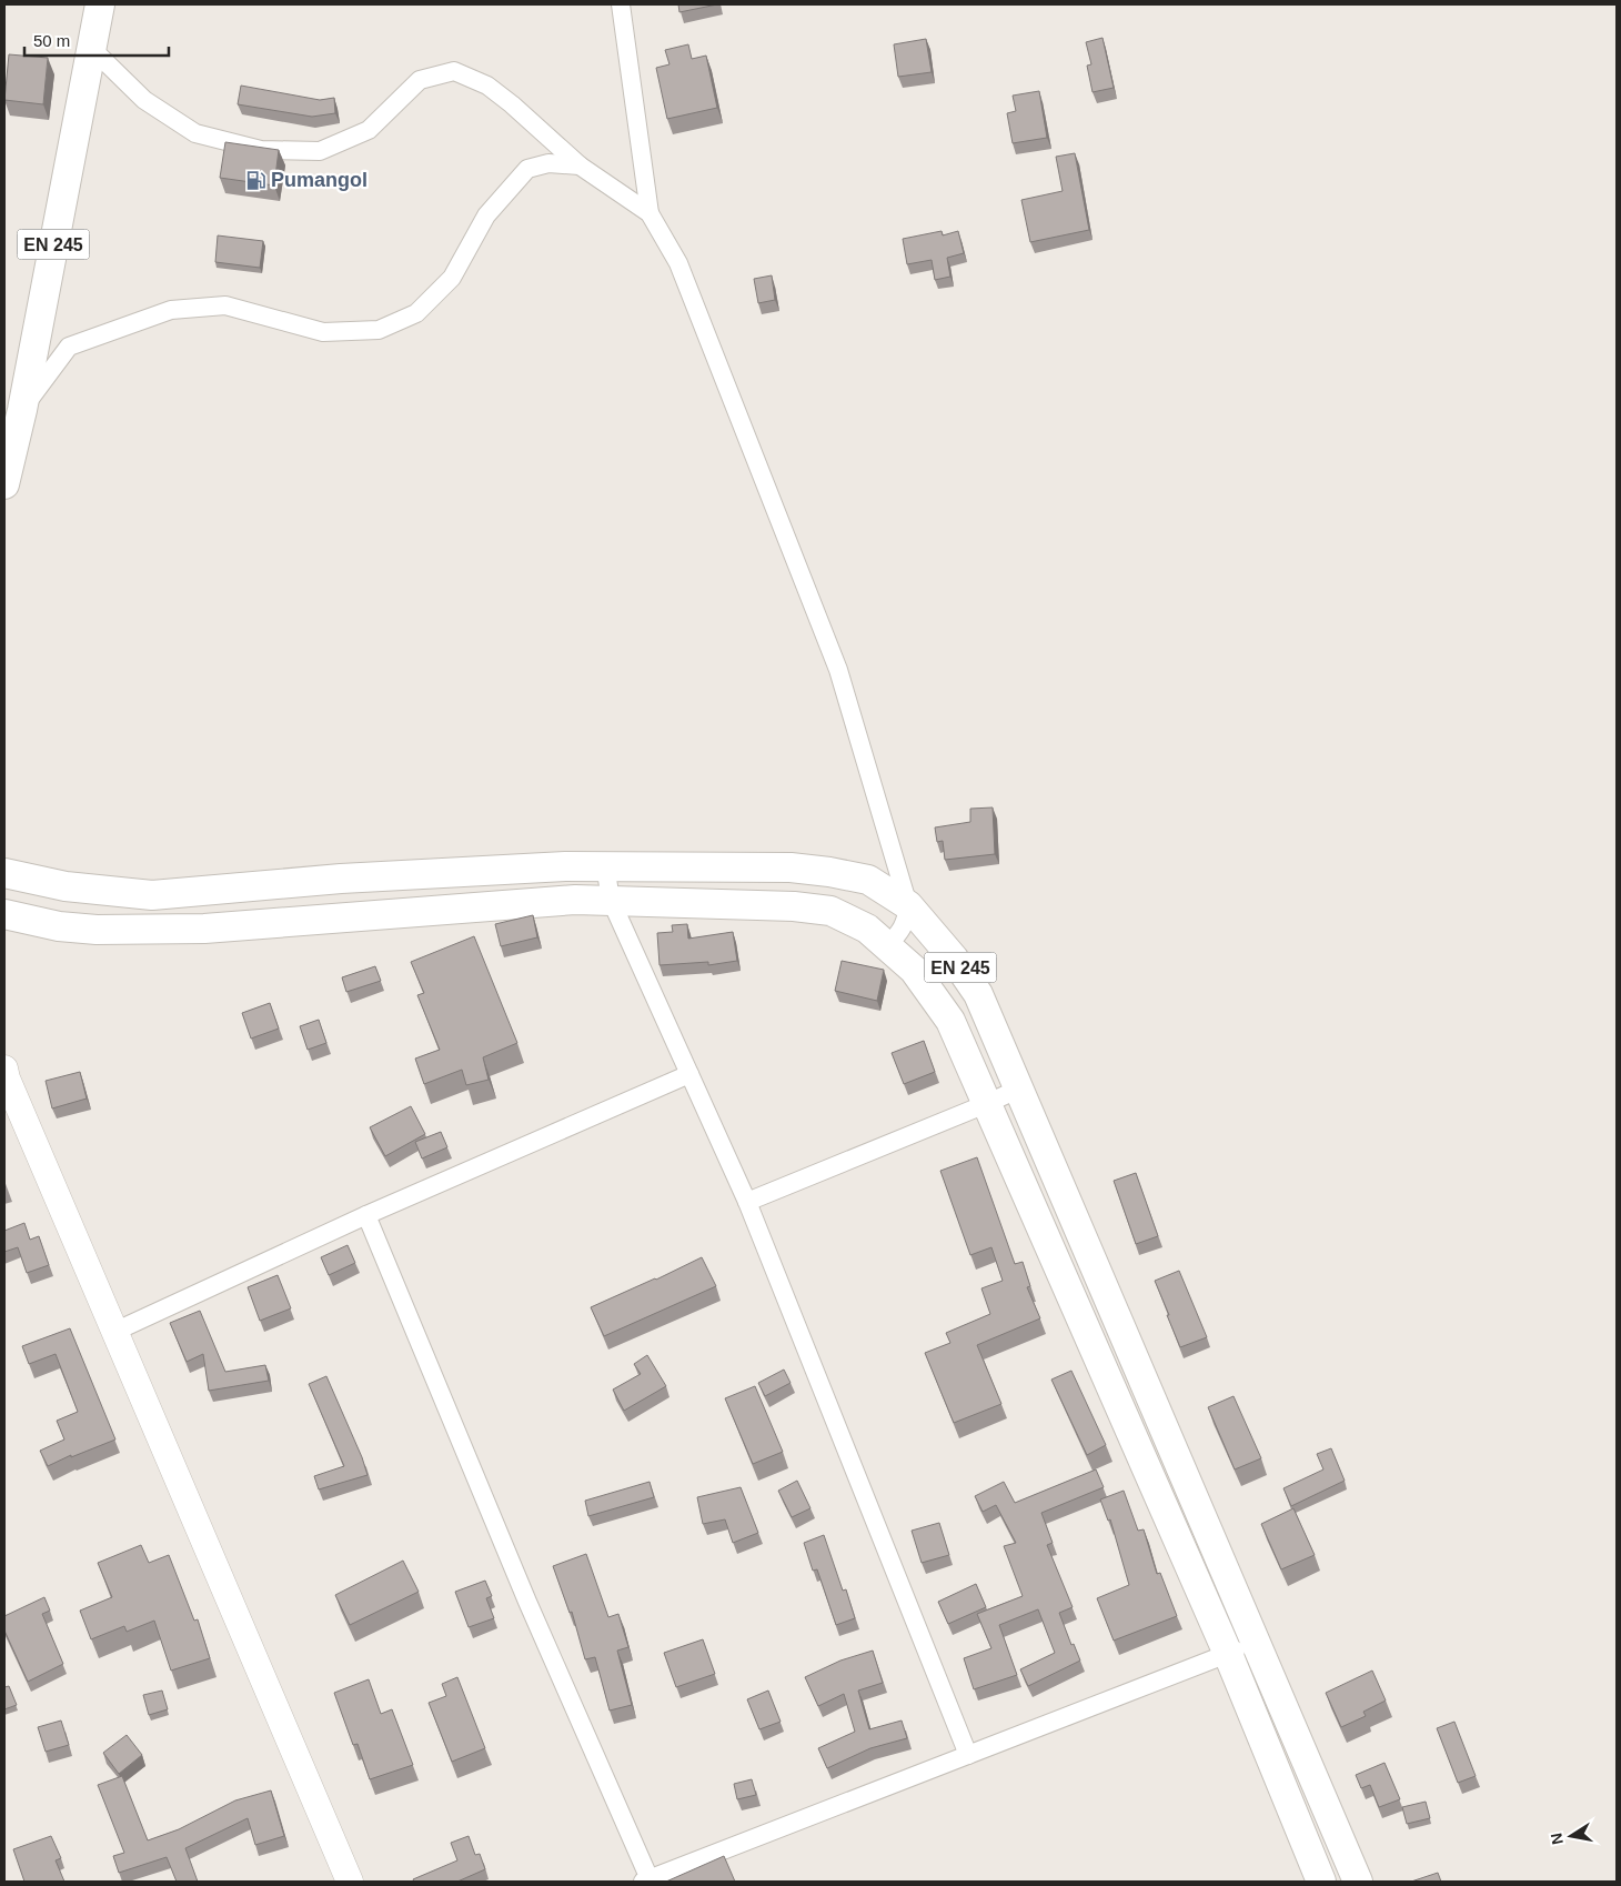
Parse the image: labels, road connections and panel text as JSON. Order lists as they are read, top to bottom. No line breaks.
{"streets":{"main road":["EN 245"]},"places":{"fuel station":["Pumangol"]},"scale_bar":"50 m","north":"left"}
